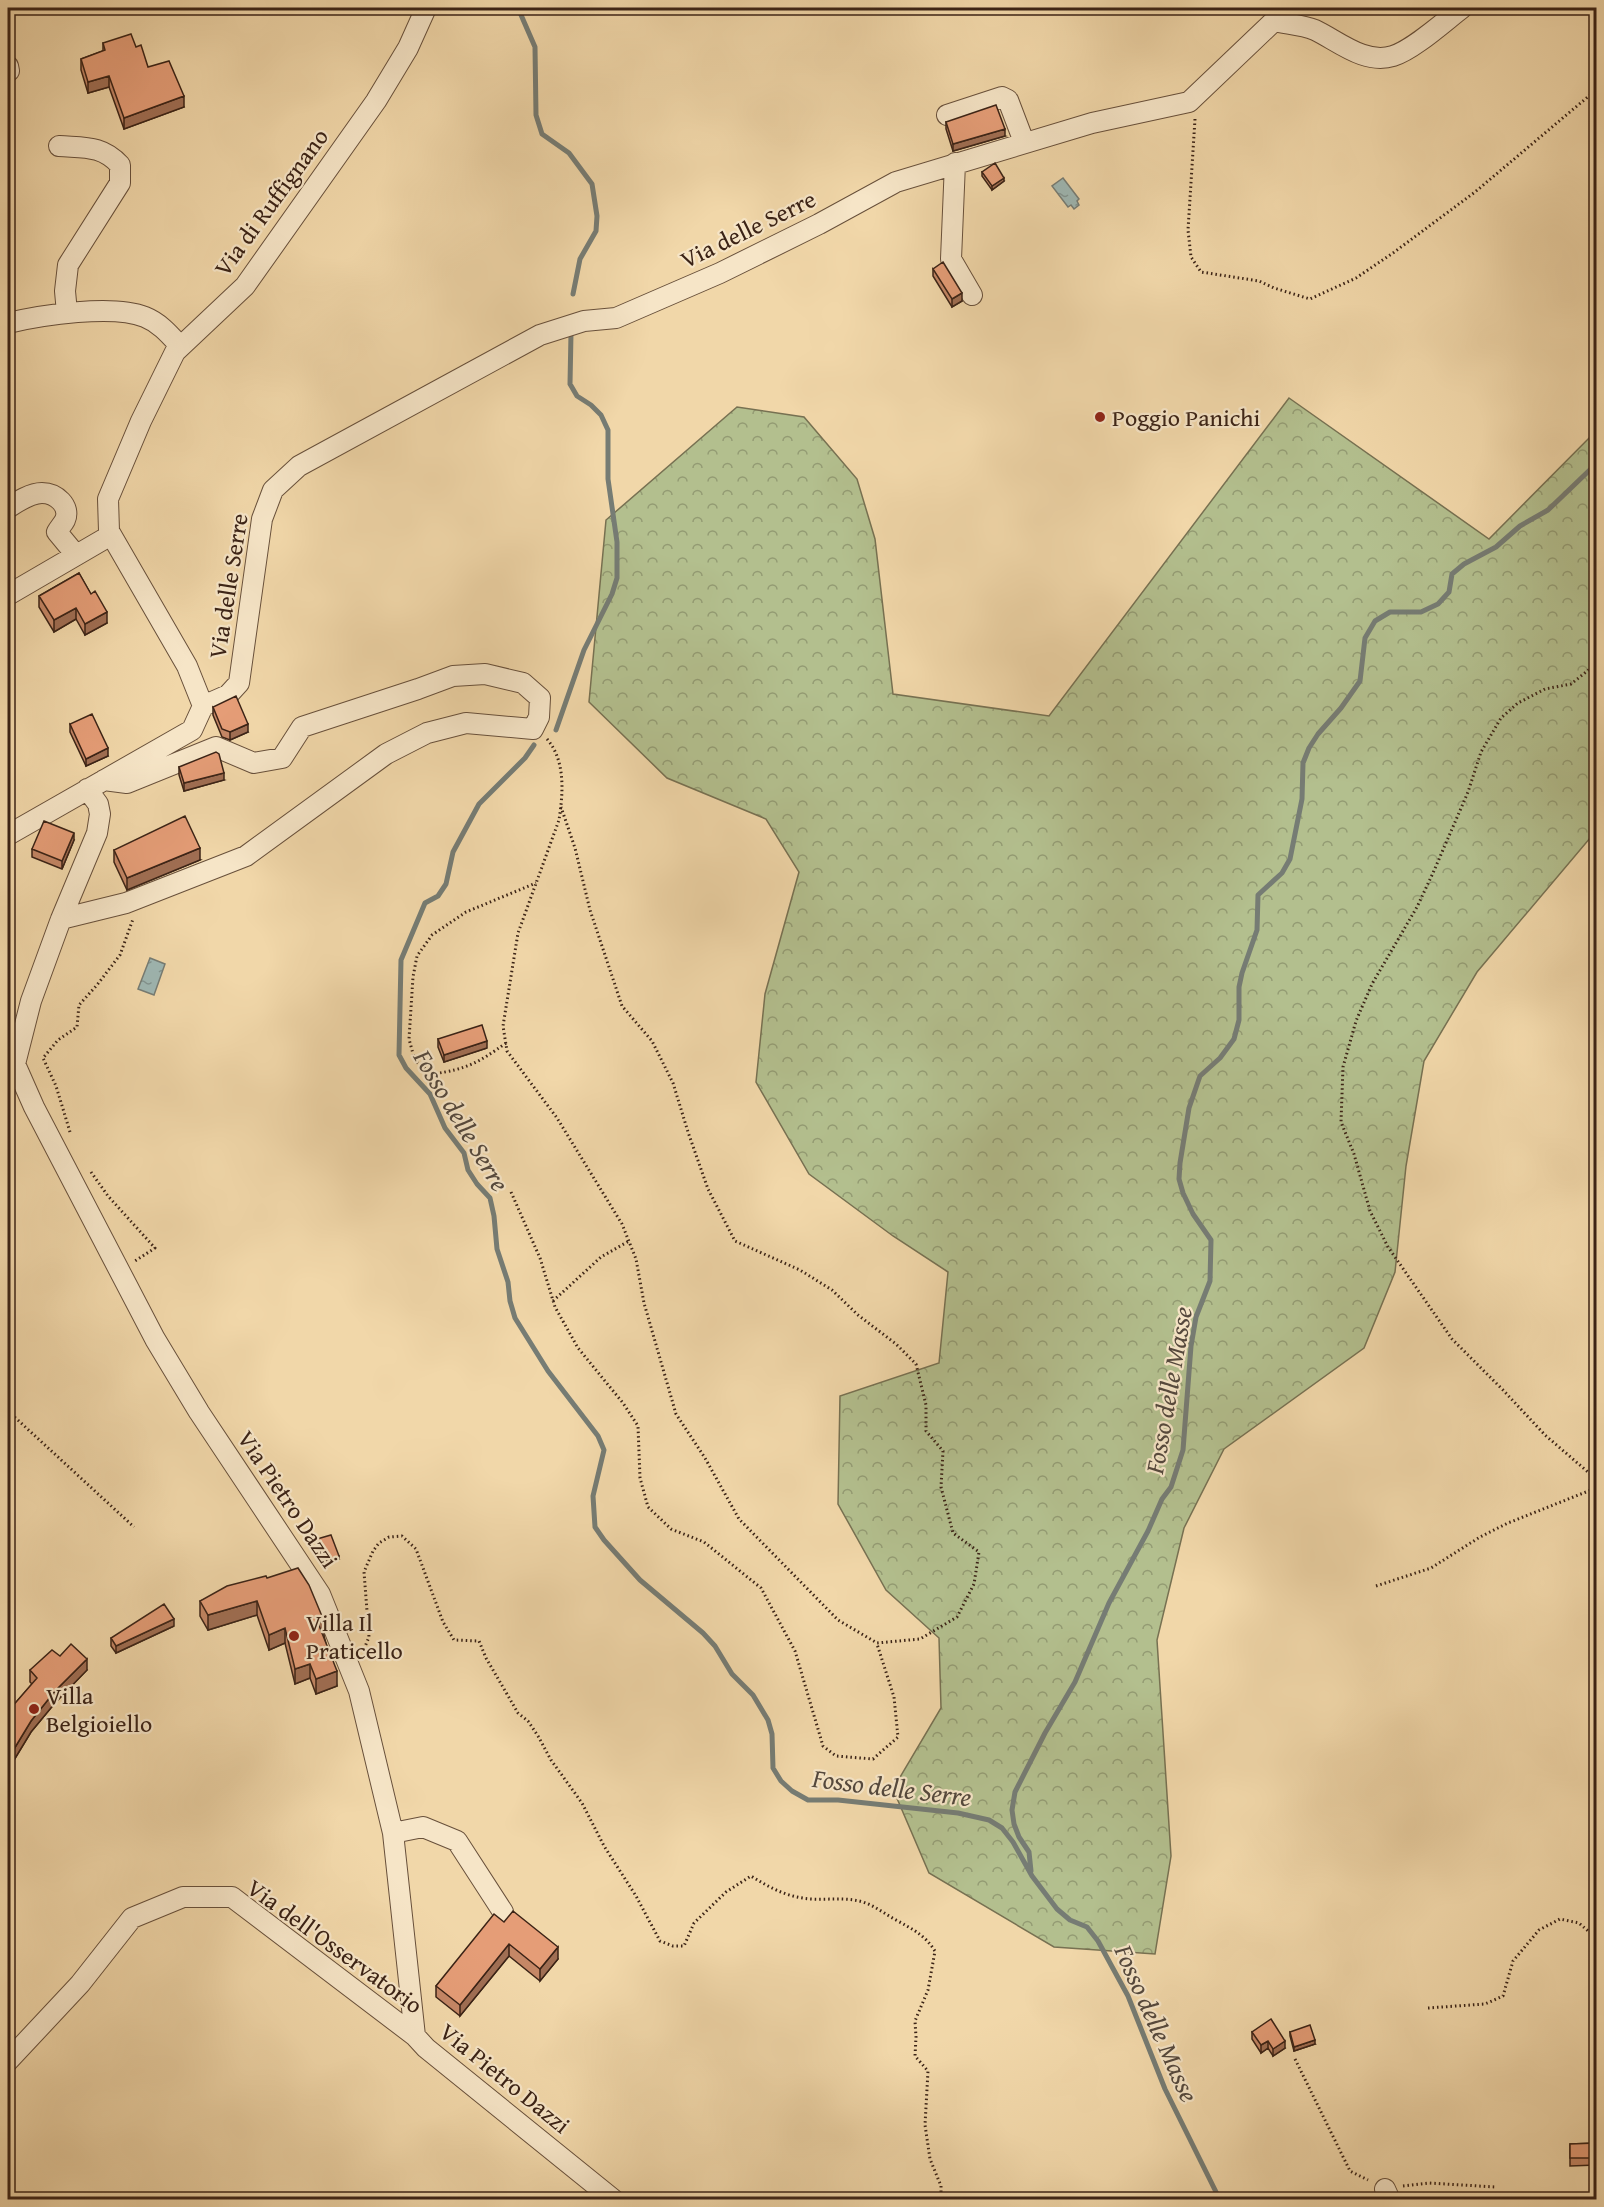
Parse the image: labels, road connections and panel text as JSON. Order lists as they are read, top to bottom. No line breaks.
{"streets":{"street":["Via di Ruffignano","Via delle Serre","Via Pietro Dazzi","Via dell'Osservatorio"]},"crossings":[["Via di Ruffignano","Via delle Serre"],["Via Pietro Dazzi","Via dell'Osservatorio"]],"water":["Fosso delle Serre","Fosso delle Masse"],"places":["Poggio Panichi","Villa Il Praticello","Villa Belgioiello"]}
